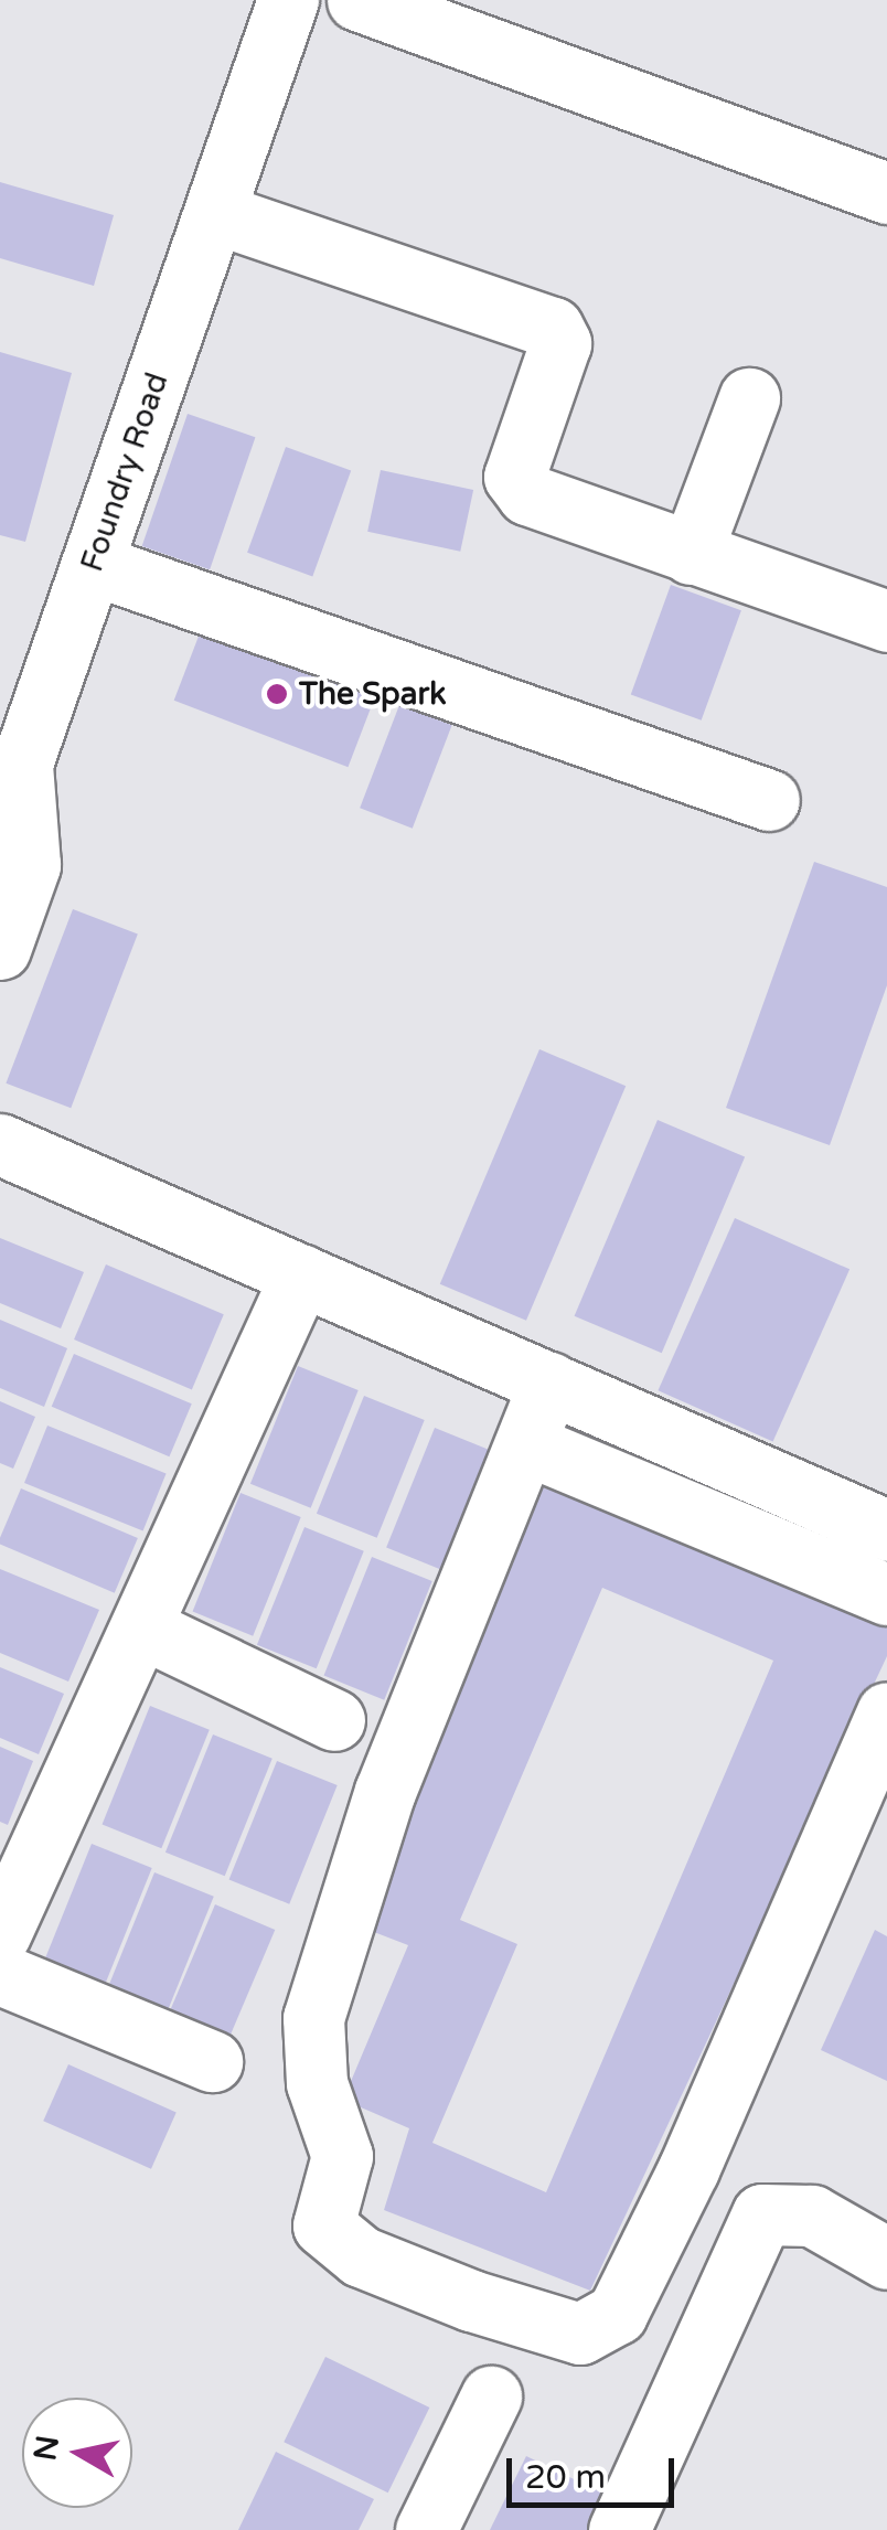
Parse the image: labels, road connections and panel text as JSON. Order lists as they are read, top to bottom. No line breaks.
{"streets":{"street":["Foundry Road"]},"places":["The Spark"],"scale_bar":"20 m","north":"left"}
